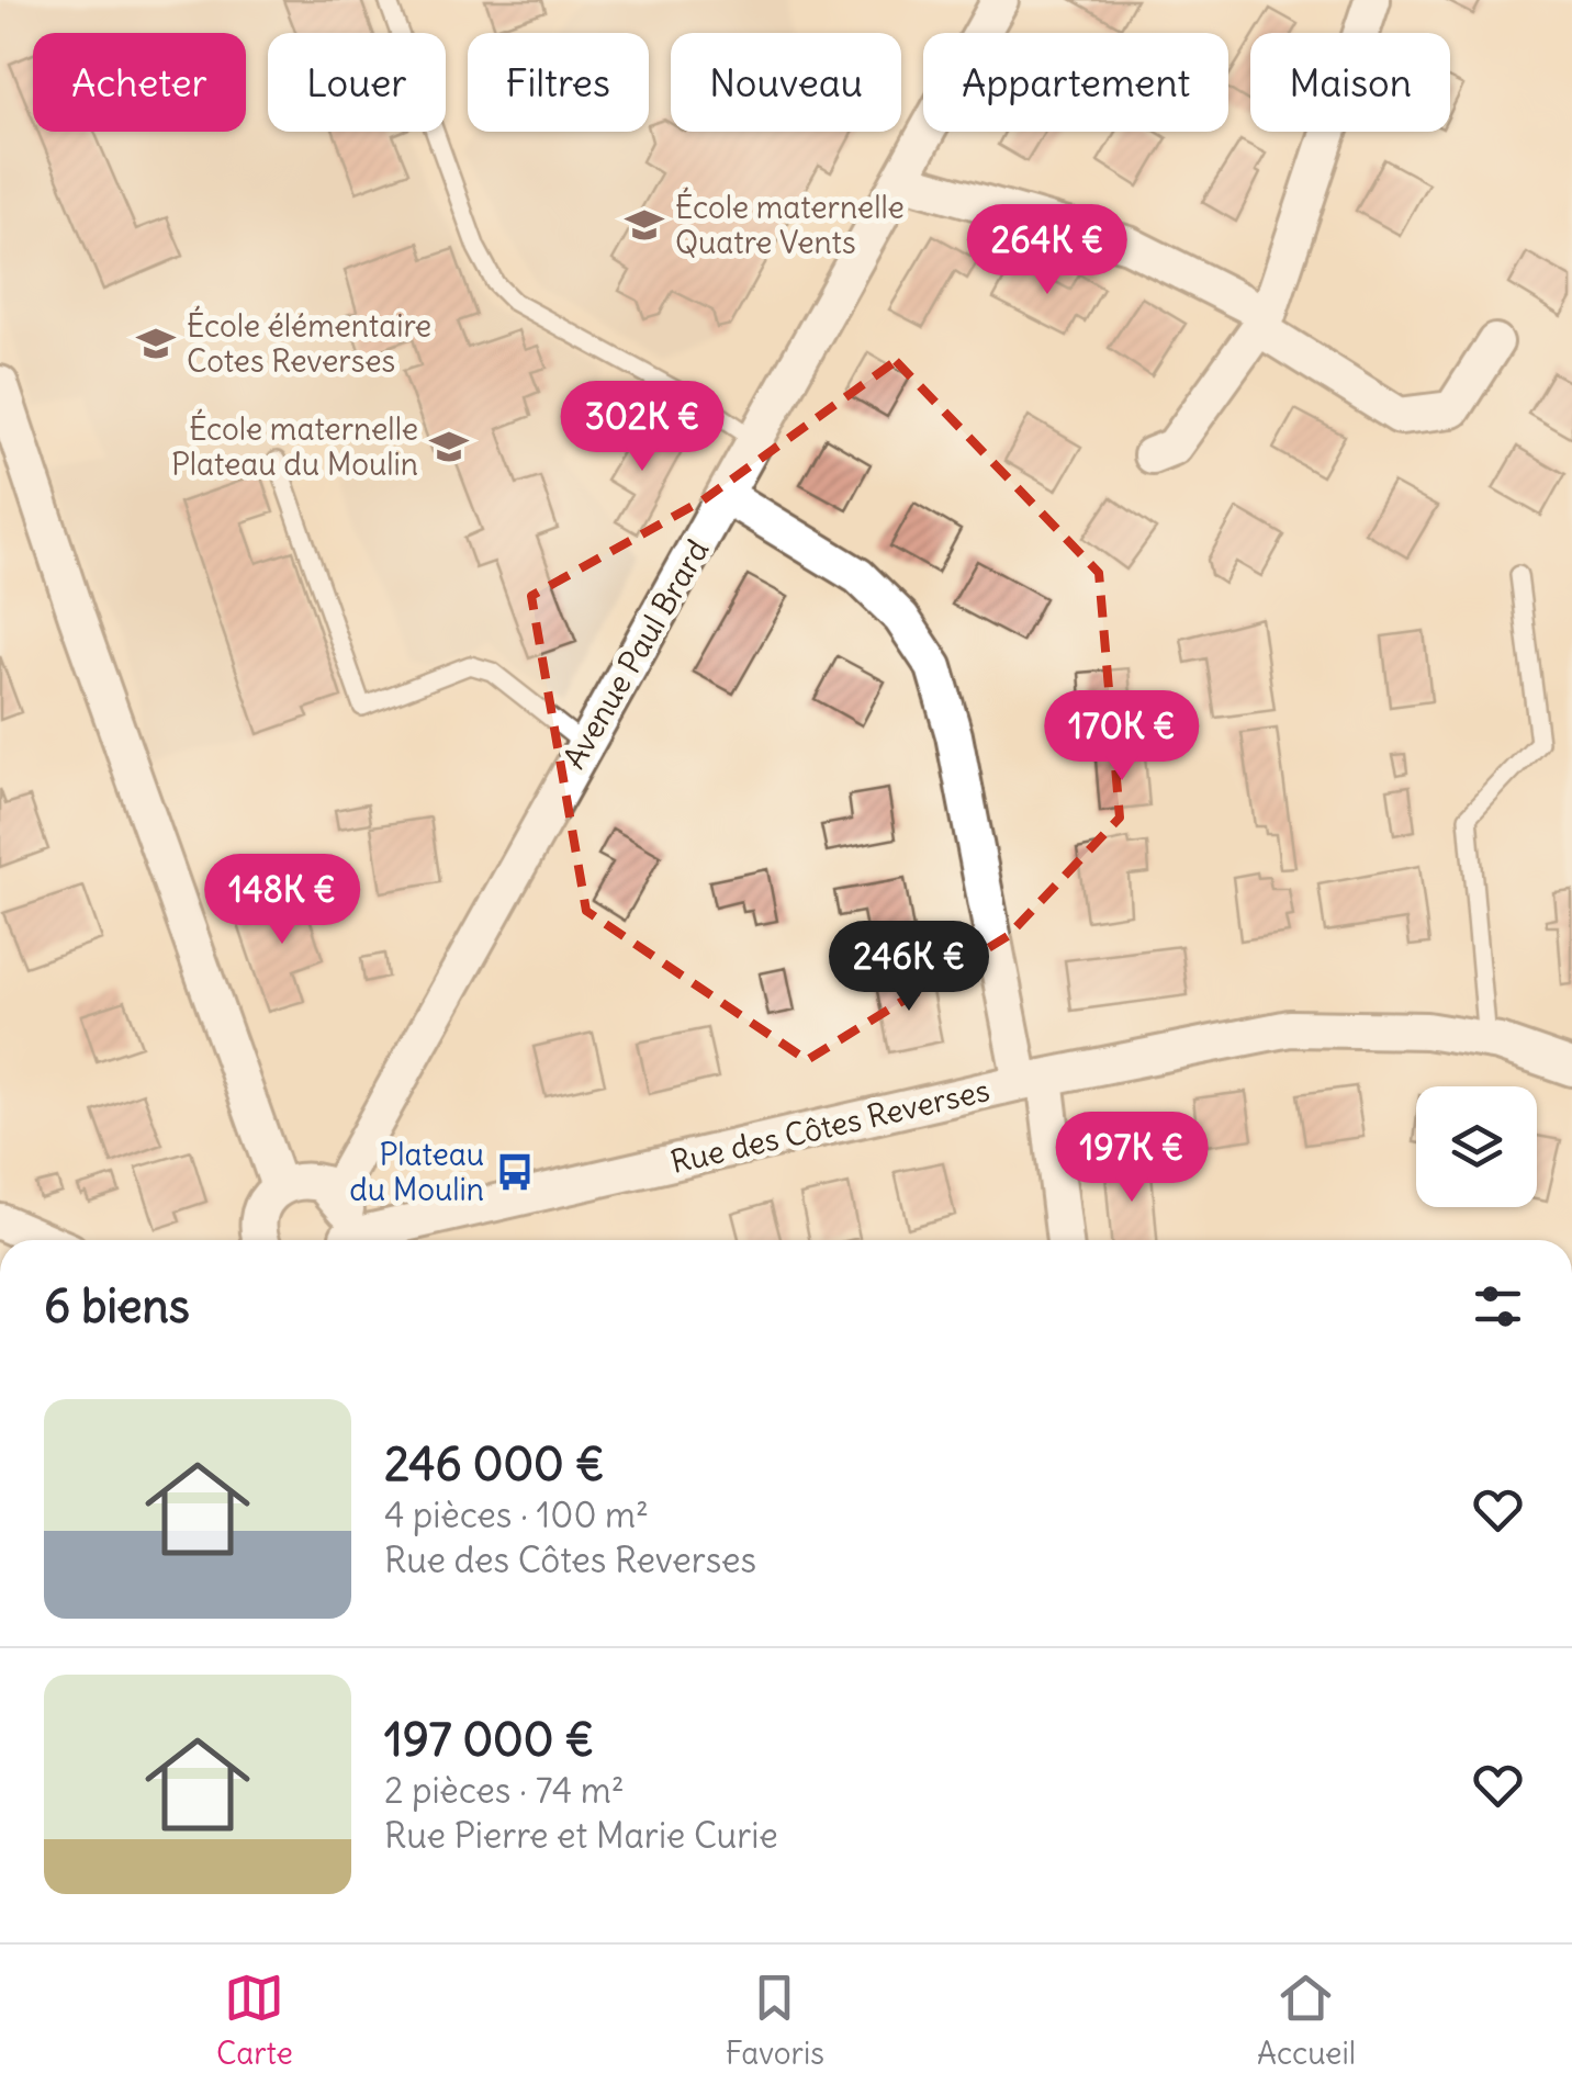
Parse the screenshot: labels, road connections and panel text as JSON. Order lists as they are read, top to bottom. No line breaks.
{"streets":{"street":["Avenue Paul Brard","Rue des Côtes Reverses"]},"places":{"school or university":["École maternelle Quatre Vents","École élémentaire Cotes Reverses","École maternelle Plateau du Moulin"],"bus stop":["Plateau du Moulin"]},"page":{"chip":["Acheter","Louer","Filtres","Nouveau","Appartement","Maison"],"price":["264K €","302K €","170K €","148K €","246K €","197K €"],"heading":"6 biens","list":[{"name":"246 000 €","note":"4 pièces · 100 m² · Rue des Côtes Reverses"},{"name":"197 000 €","note":"2 pièces · 74 m² · Rue Pierre et Marie Curie"}],"tabs":["Carte","Favoris","Accueil"]}}
